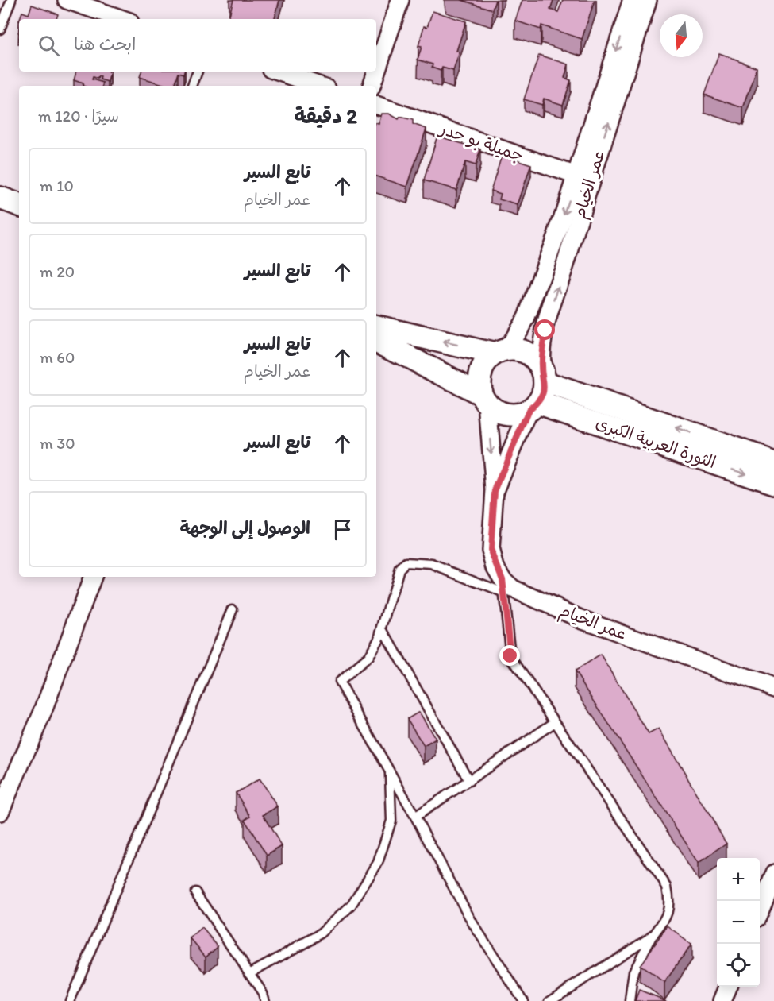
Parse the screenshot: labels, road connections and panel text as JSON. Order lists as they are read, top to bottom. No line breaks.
{"streets":{"street":["جميلة بو حدر","عمر الخيام","الثورة العربية الكبرى"]},"crossings":[["جميلة بو حدر","عمر الخيام"],["عمر الخيام","الثورة العربية الكبرى"]],"north":"bottom","page":{"search":"ابحث هنا","heading":["2 دقيقة","سيرًا · 120 m"],"list":[["تابع السير","عمر الخيام","10 m"],["تابع السير","20 m"],["تابع السير","عمر الخيام","60 m"],["تابع السير","30 m"],"الوصول إلى الوجهة"],"map_buttons":["+","−"]}}
